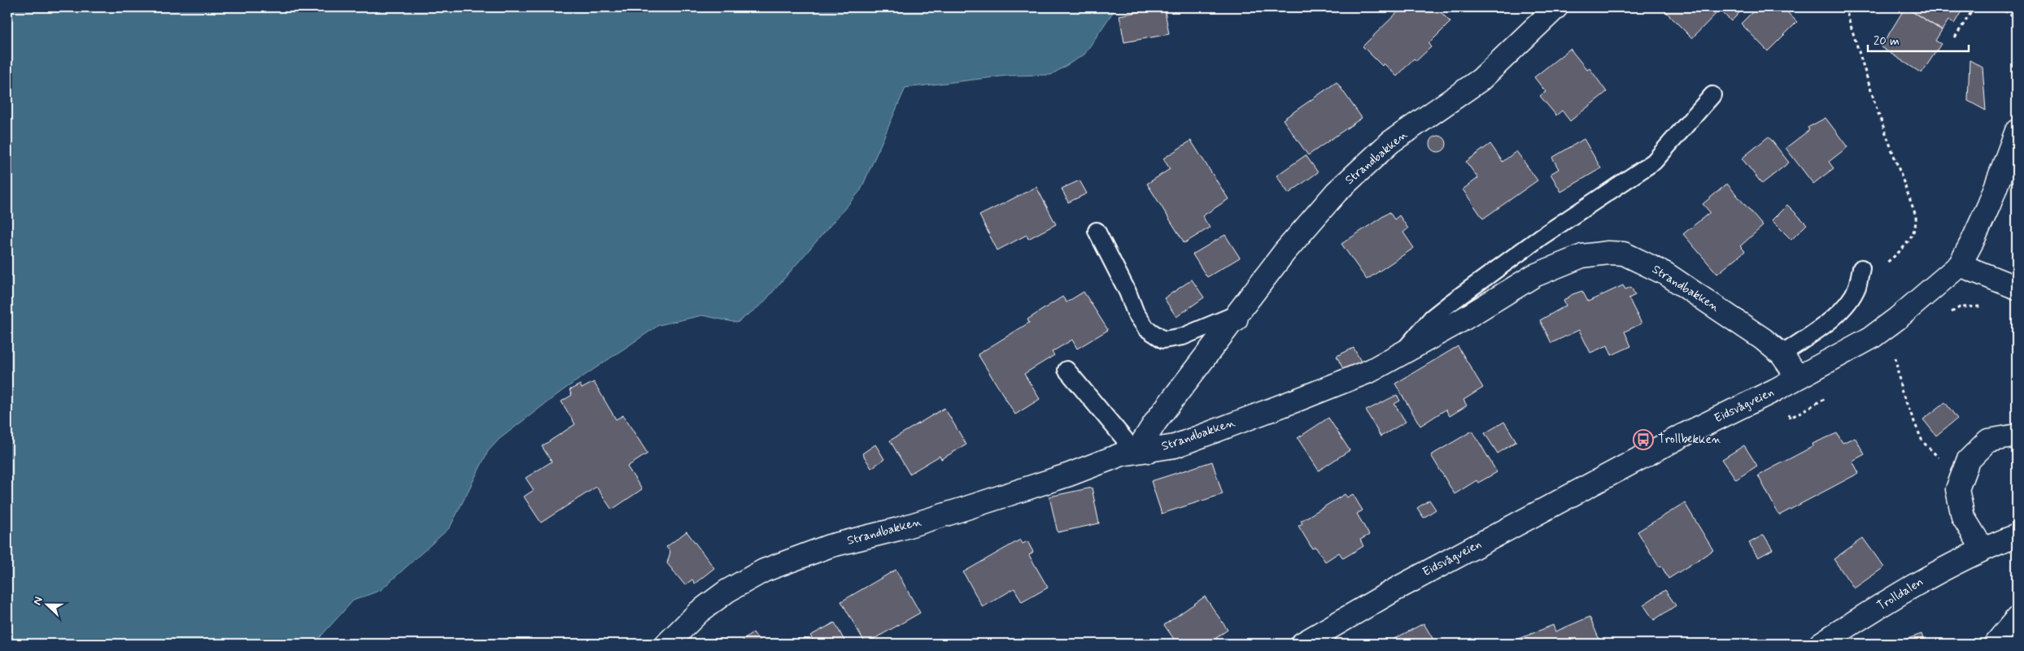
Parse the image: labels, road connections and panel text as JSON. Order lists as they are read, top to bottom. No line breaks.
{"streets":{"street":["Strandbakken","Eidsvågveien","Trolldalen"]},"crossings":[["Strandbakken","Eidsvågveien"]],"places":{"bus stop":["Trollbekken"]},"scale_bar":"20 m","north":"left"}
